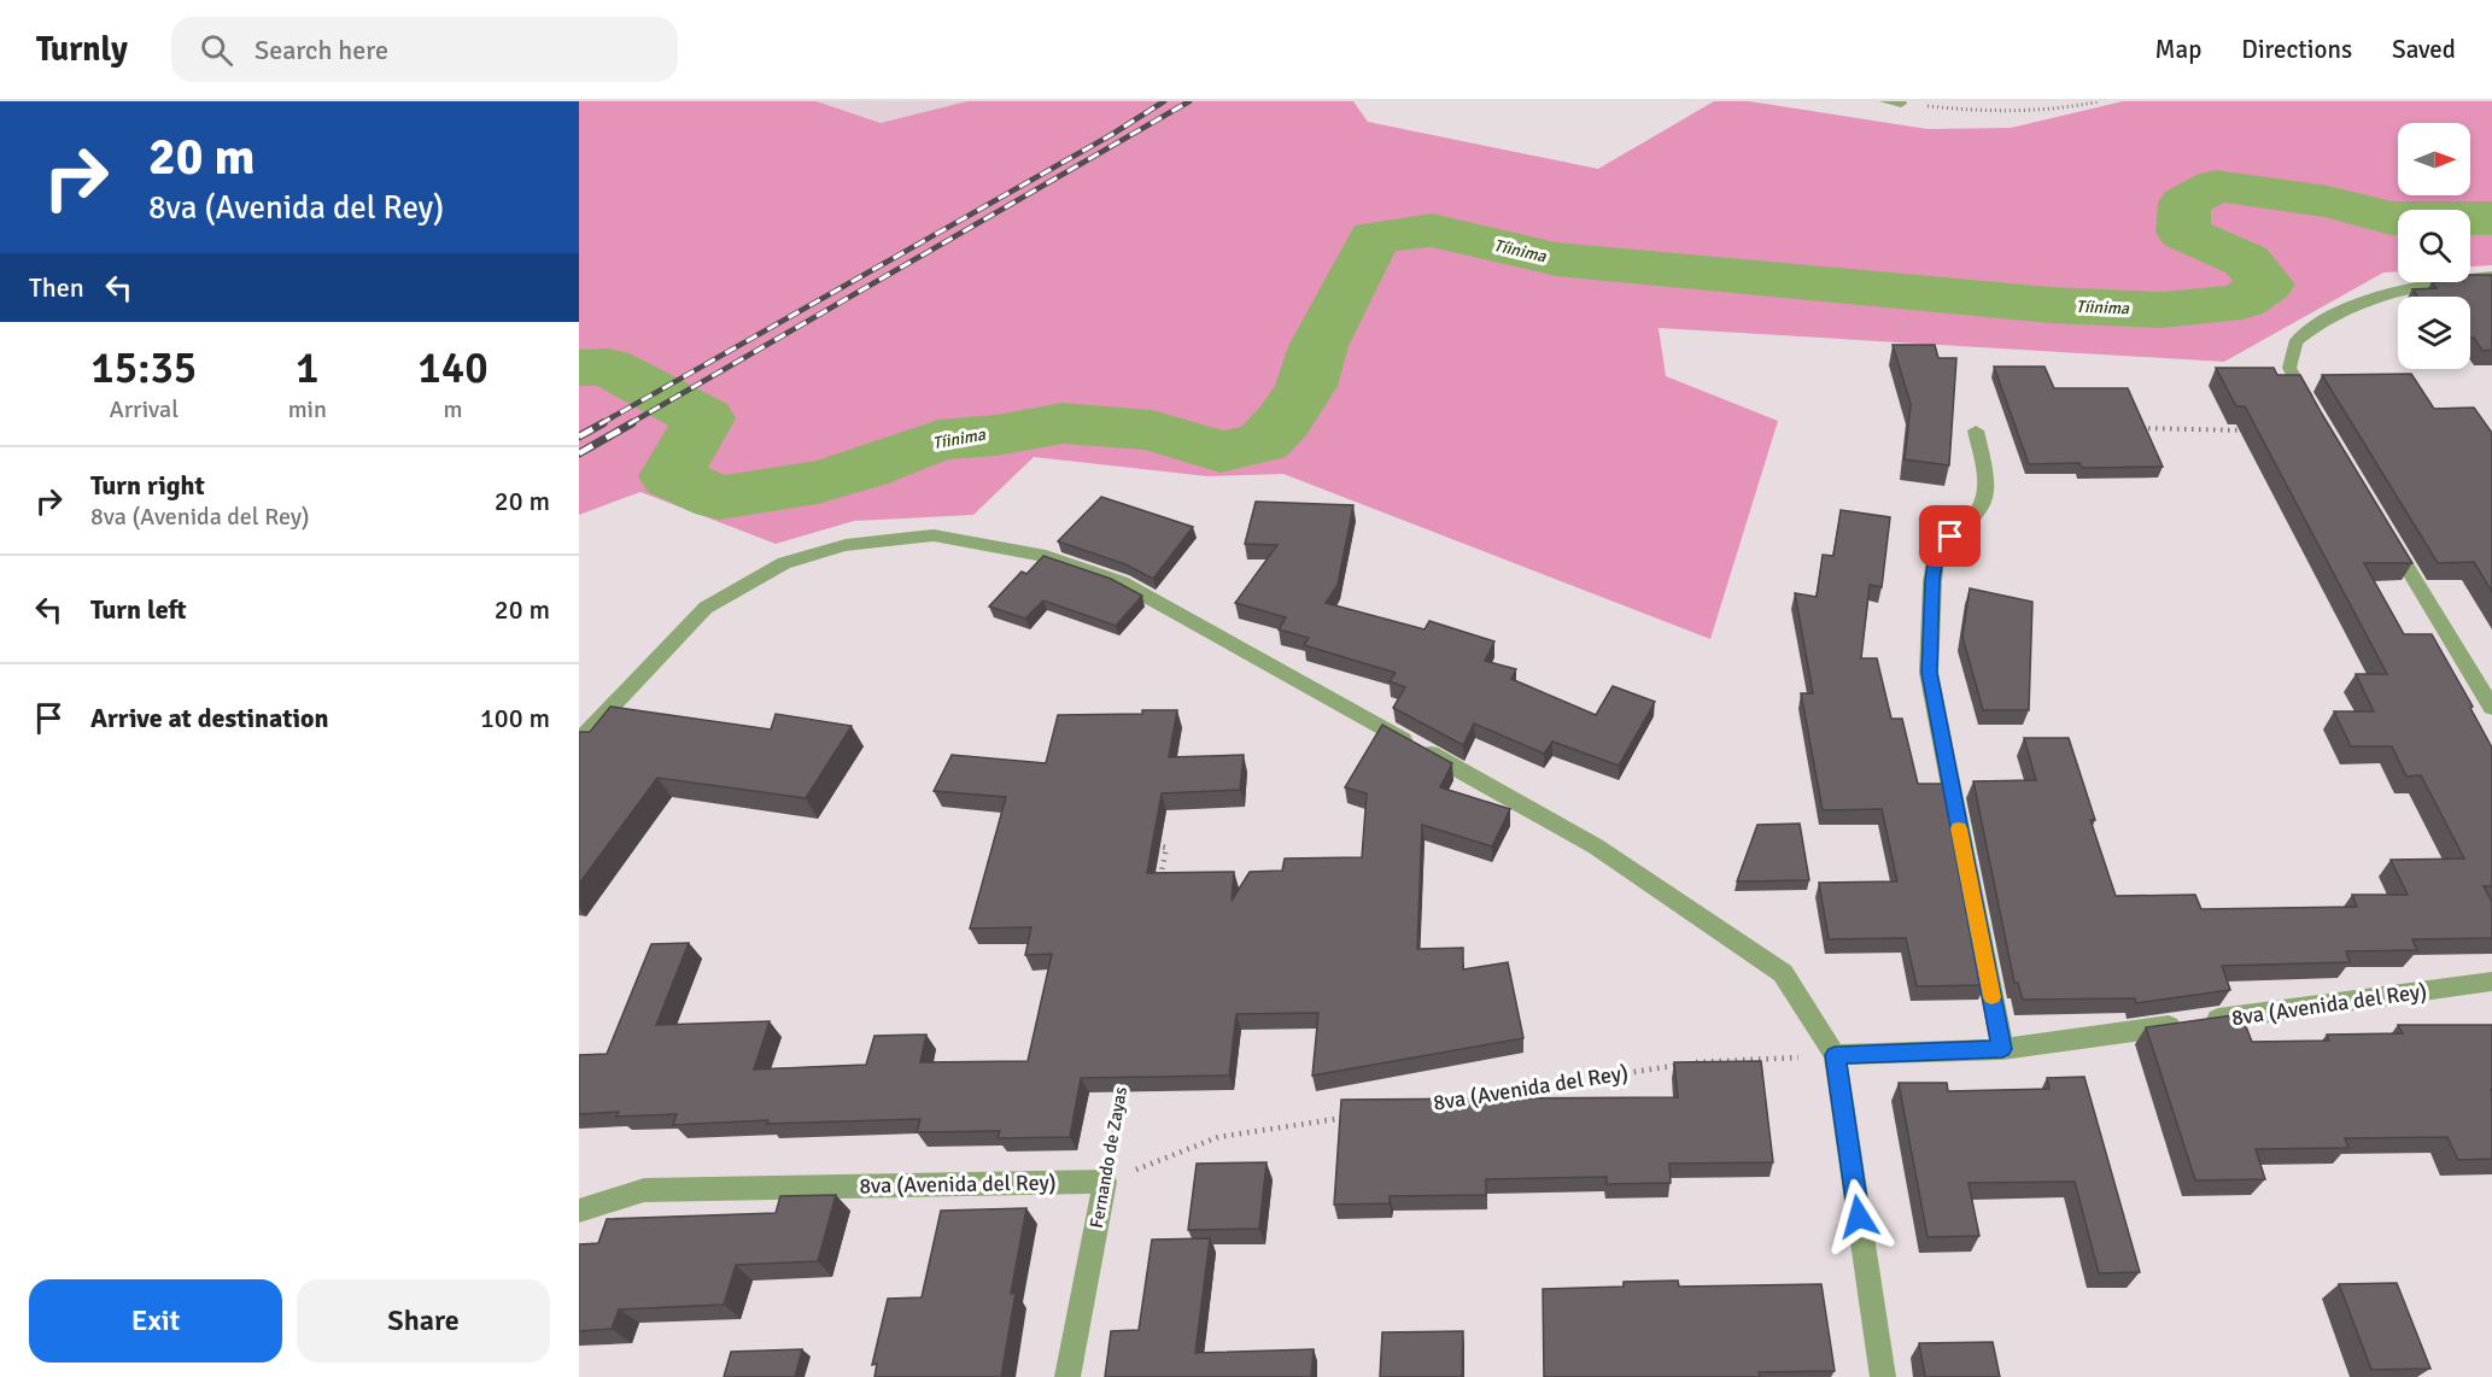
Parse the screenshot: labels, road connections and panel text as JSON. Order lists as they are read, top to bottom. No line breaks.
{"streets":{"street":["8va (Avenida del Rey)","Fernando de Zayas"]},"crossings":[["8va (Avenida del Rey)","Fernando de Zayas"]],"water":["Tíinima"],"north":"right","page":{"header":"Turnly","search":"Search here","nav":["Map","Directions","Saved"],"turn":["20 m","8va (Avenida del Rey)"],"then":"Then","eta":["15:35","Arrival","1","min","140","m"],"list":[{"name":"Turn right","note":"8va (Avenida del Rey)","value":"20 m"},{"name":"Turn left","value":"20 m"},{"name":"Arrive at destination","value":"100 m"}],"buttons":["Exit","Share"]}}
